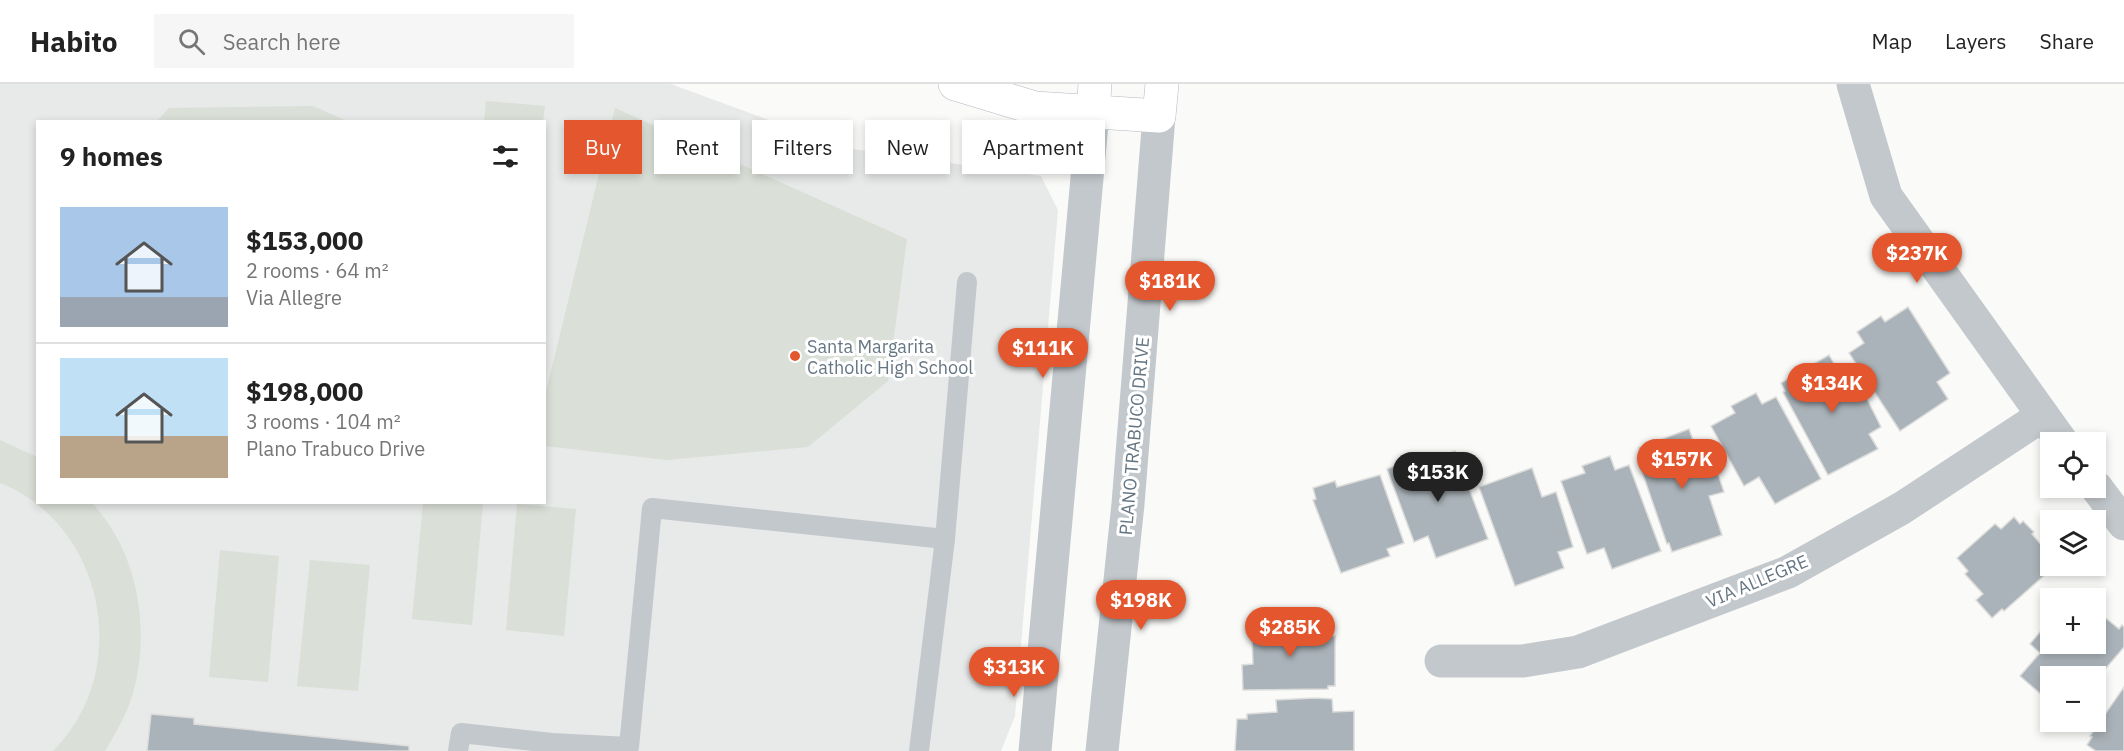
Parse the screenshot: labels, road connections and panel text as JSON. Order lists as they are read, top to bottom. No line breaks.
{"streets":{"main road":["PLANO TRABUCO DRIVE"],"street":["VIA ALLEGRE"]},"places":["Santa Margarita Catholic High School"],"page":{"header":"Habito","search":"Search here","nav":["Map","Layers","Share"],"chip":["Buy","Rent","Filters","New","Apartment"],"heading":"9 homes","list":[{"name":"$153,000","note":"2 rooms · 64 m² · Via Allegre"},{"name":"$198,000","note":"3 rooms · 104 m² · Plano Trabuco Drive"}],"price":["$237K","$181K","$111K","$134K","$157K","$153K","$198K","$285K","$313K"],"map_buttons":["+","−"]}}
